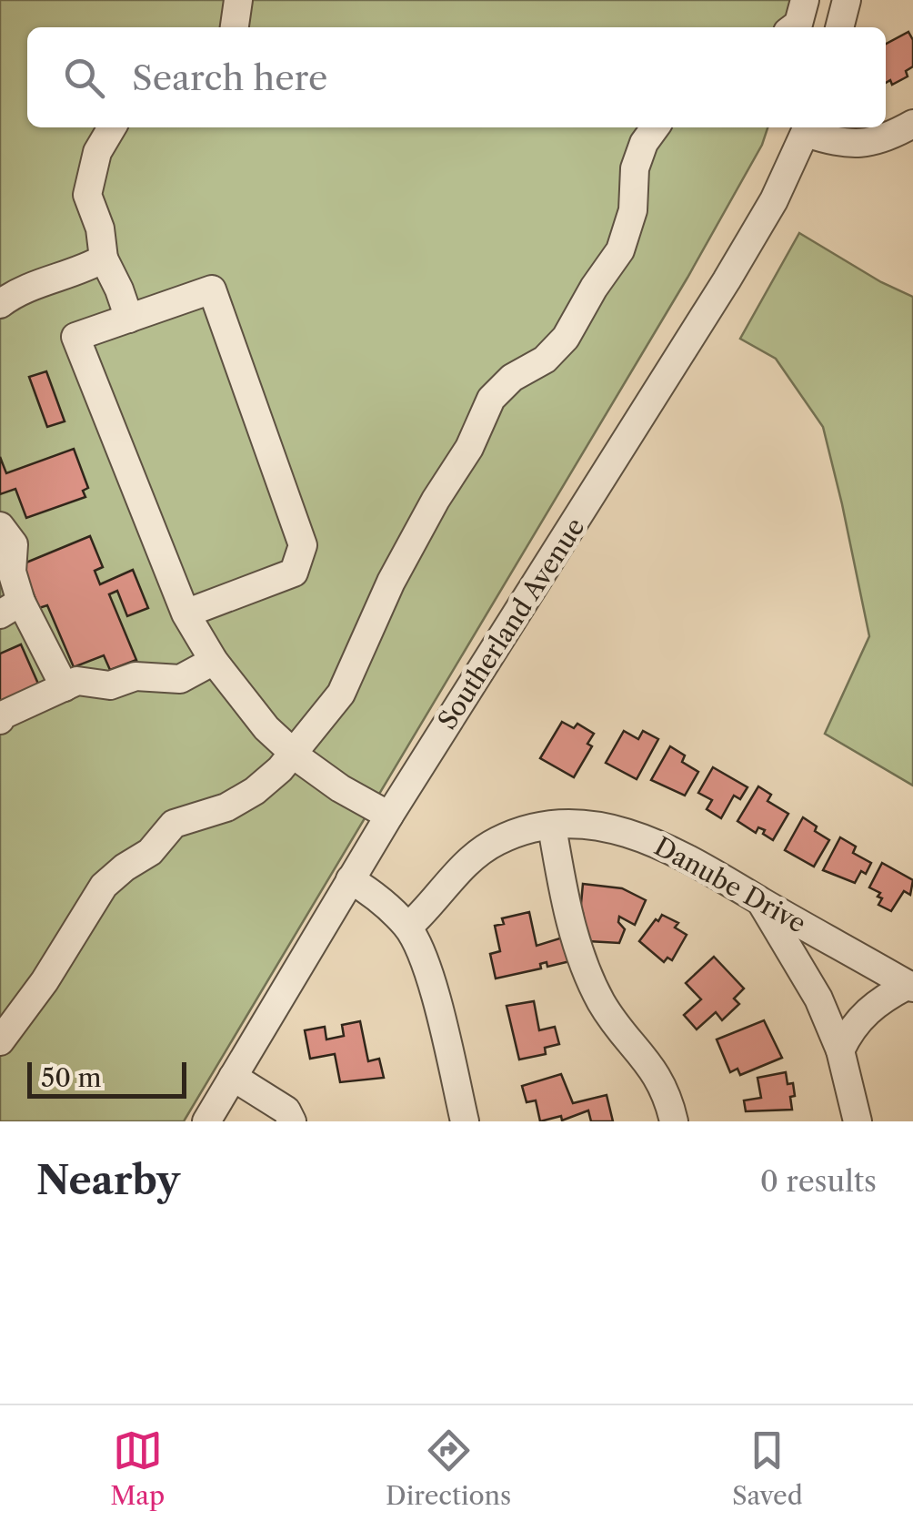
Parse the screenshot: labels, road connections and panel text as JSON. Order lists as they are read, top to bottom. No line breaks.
{"streets":{"street":["Southerland Avenue","Danube Drive"]},"scale_bar":"50 m","page":{"search":"Search here","scale":"50 m","heading":["Nearby","0 results"],"nav":["Map","Directions","Saved"]}}
